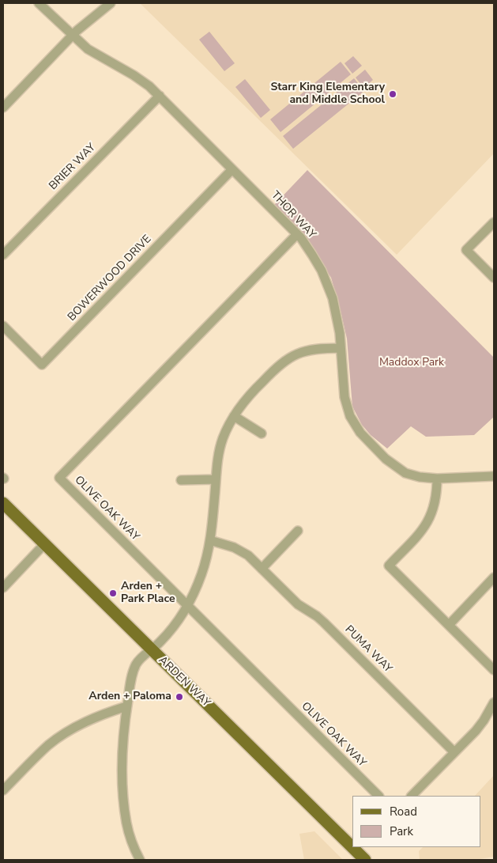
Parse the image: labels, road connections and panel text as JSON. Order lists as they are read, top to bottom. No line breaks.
{"streets":{"main road":["ARDEN WAY"],"street":["BRIER WAY","THOR WAY","BOWERWOOD DRIVE","OLIVE OAK WAY","PUMA WAY"]},"crossings":[["BRIER WAY","THOR WAY"],["THOR WAY","BOWERWOOD DRIVE"],["THOR WAY","OLIVE OAK WAY"]],"parks":["Maddox Park"],"places":["Starr King Elementary and Middle School","Arden + Park Place","Arden + Paloma"],"legend":["Road","Park"]}
